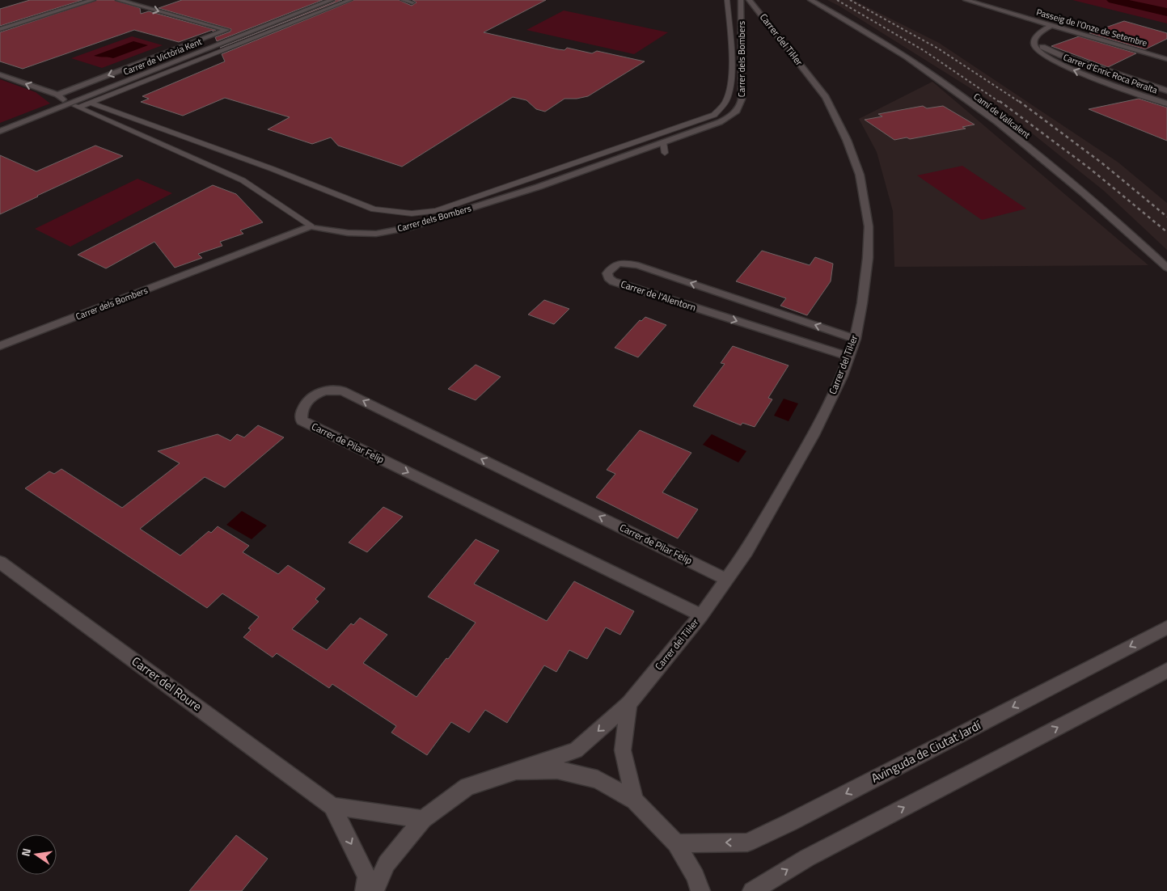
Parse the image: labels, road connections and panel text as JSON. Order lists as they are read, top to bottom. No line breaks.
{"streets":{"street":["Passeig de l'Onze de Setembre","Carrer del Til·ler","Carrer de Victòria Kent","Carrer dels Bombers","Carrer d'Enric Roca Peralta","Camí de Vallcalent","Carrer de l'Alentorn","Carrer de Pilar Felip","Carrer del Roure","Avinguda de Ciutat Jardí"]},"crossings":[["Carrer del Til·ler","Carrer de l'Alentorn"],["Carrer del Til·ler","Carrer de Pilar Felip"],["Carrer del Til·ler","Carrer del Roure"]],"north":"left"}
